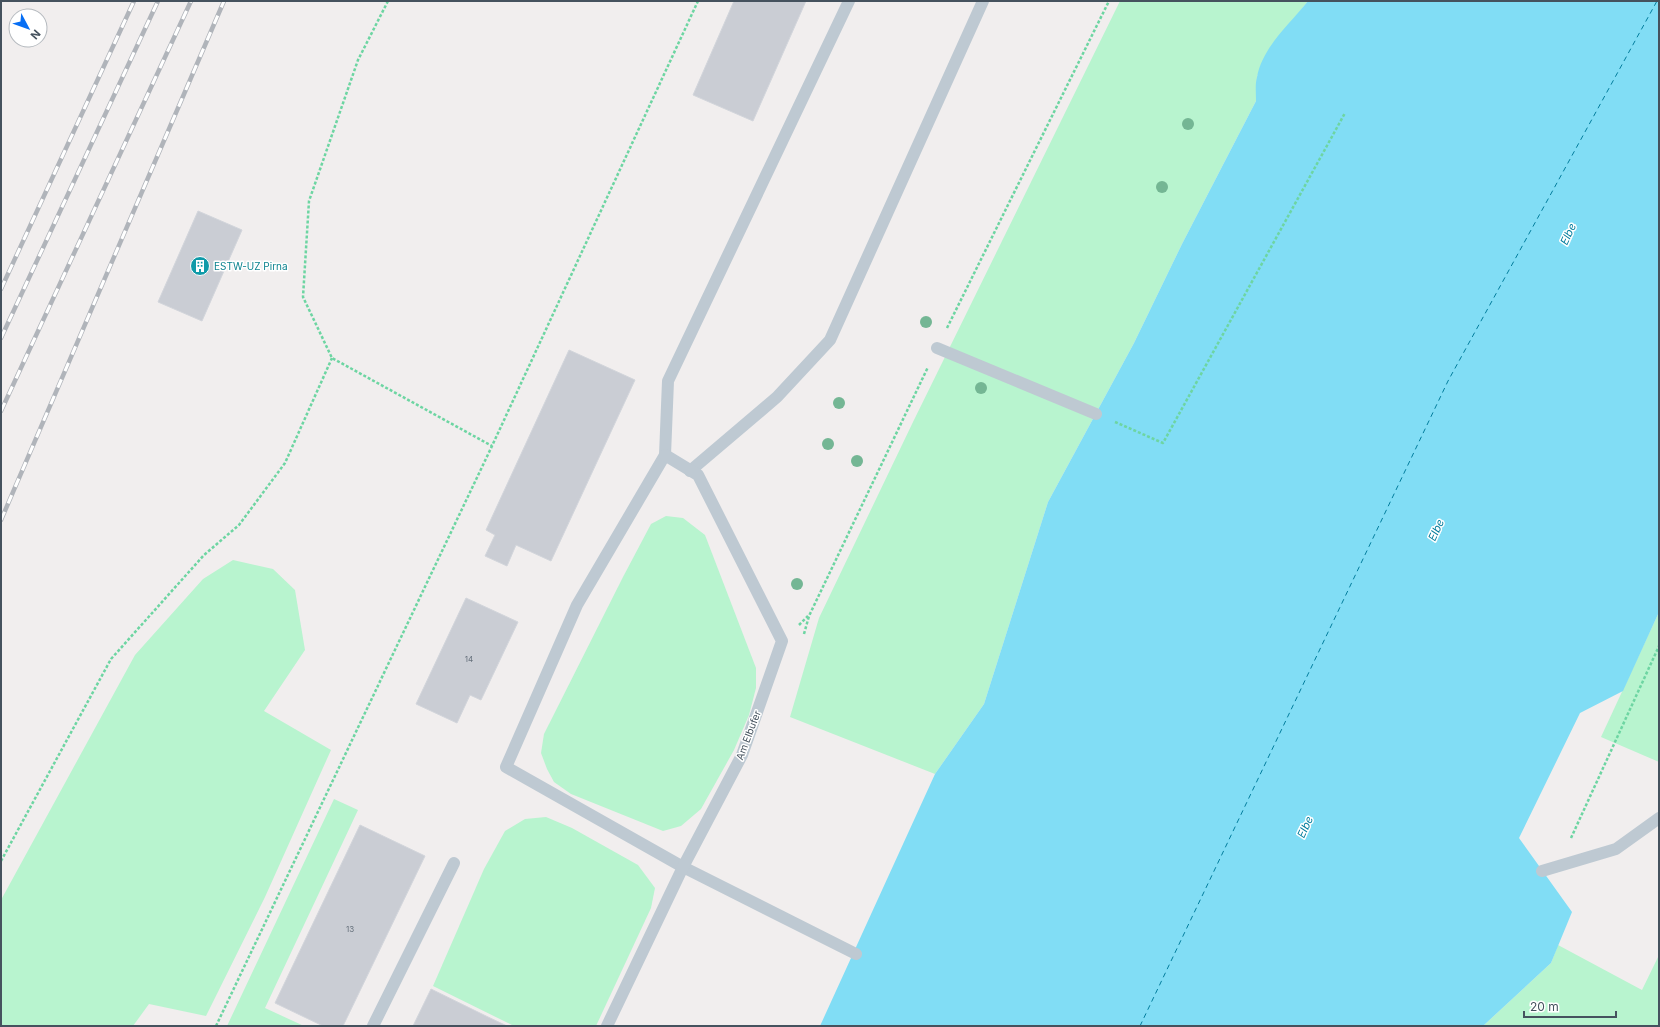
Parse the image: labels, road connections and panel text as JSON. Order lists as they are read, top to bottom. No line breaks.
{"streets":{"lane":["Am Elbufer"]},"water":["Elbe"],"places":{"building":["ESTW-UZ Pirna"]},"house_numbers":["14","13"],"scale_bar":"20 m","north":"bottom right"}
